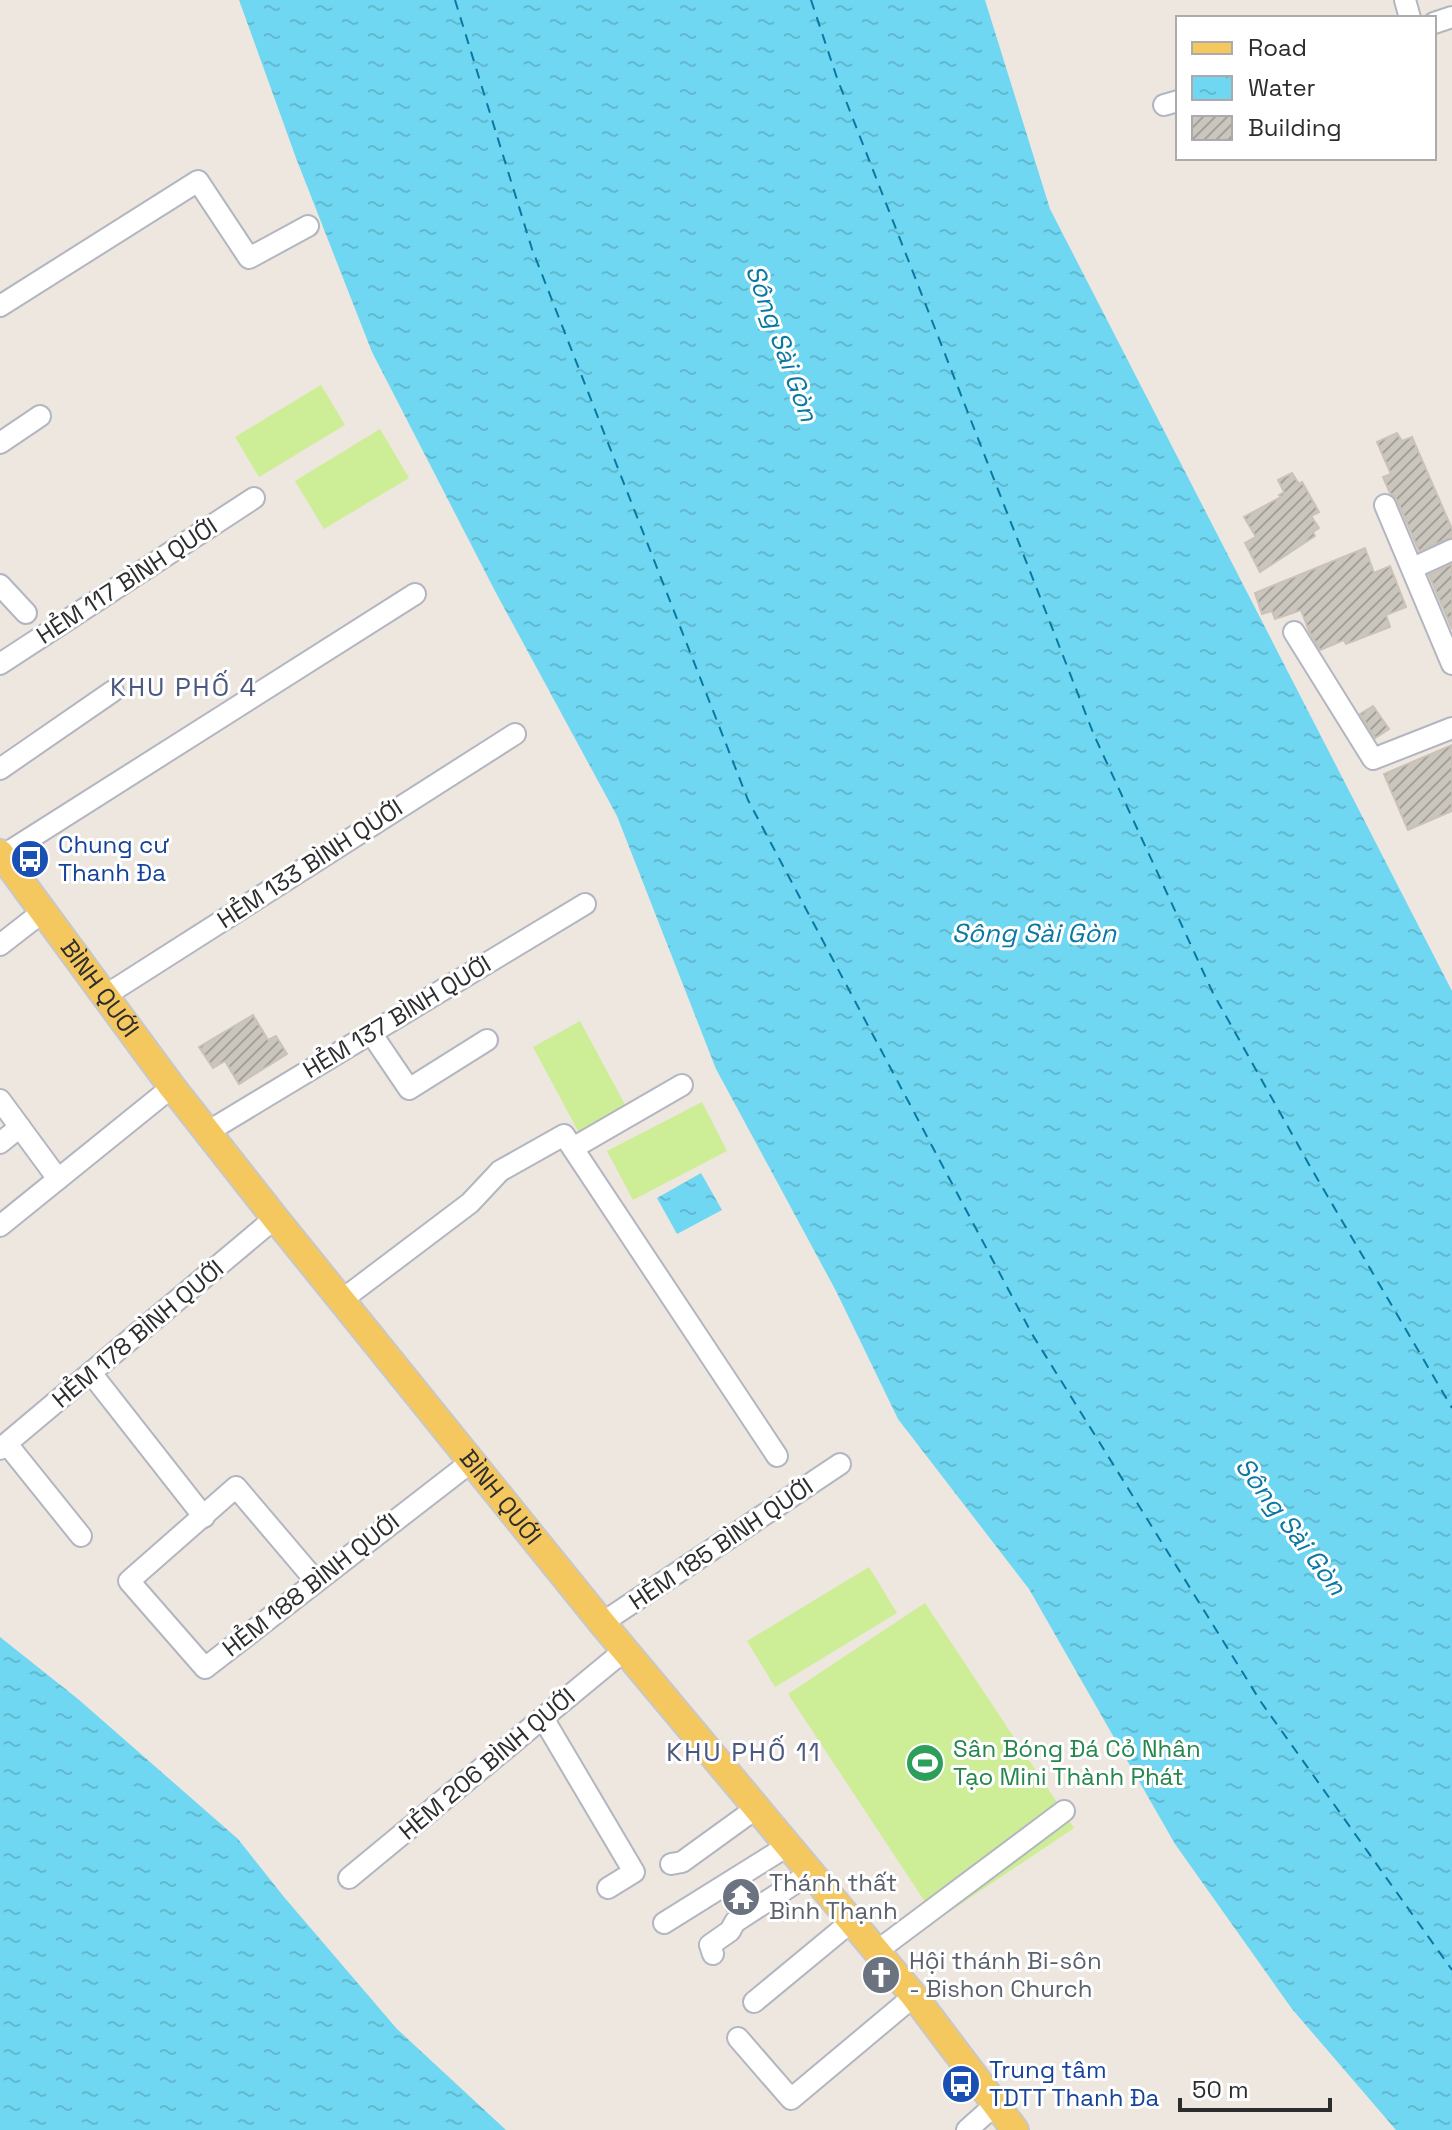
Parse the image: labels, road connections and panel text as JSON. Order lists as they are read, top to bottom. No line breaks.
{"streets":{"main road":["BÌNH QUỚI"],"street":["HẺM 117 BÌNH QUỚI","HẺM 133 BÌNH QUỚI","HẺM 137 BÌNH QUỚI","HẺM 178 BÌNH QUỚI","HẺM 185 BÌNH QUỚI","HẺM 188 BÌNH QUỚI","HẺM 206 BÌNH QUỚI"]},"crossings":[["HẺM 133 BÌNH QUỚI","BÌNH QUỚI"],["BÌNH QUỚI","HẺM 137 BÌNH QUỚI"],["BÌNH QUỚI","HẺM 178 BÌNH QUỚI"],["BÌNH QUỚI","HẺM 185 BÌNH QUỚI"],["BÌNH QUỚI","HẺM 188 BÌNH QUỚI"],["BÌNH QUỚI","HẺM 206 BÌNH QUỚI"]],"districts":["KHU PHỐ 4","KHU PHỐ 11"],"water":["Sông Sài Gòn"],"places":{"bus stop":["Chung cư Thanh Đa","Trung tâm TDTT Thanh Đa"],"sports":["Sân Bóng Đá Cỏ Nhân Tạo Mini Thành Phát"],"temple":["Thánh thất Bình Thạnh"],"church":["Hội thánh Bi-sôn - Bishon Church"]},"legend":["Road","Water","Building"],"scale_bar":"50 m"}
